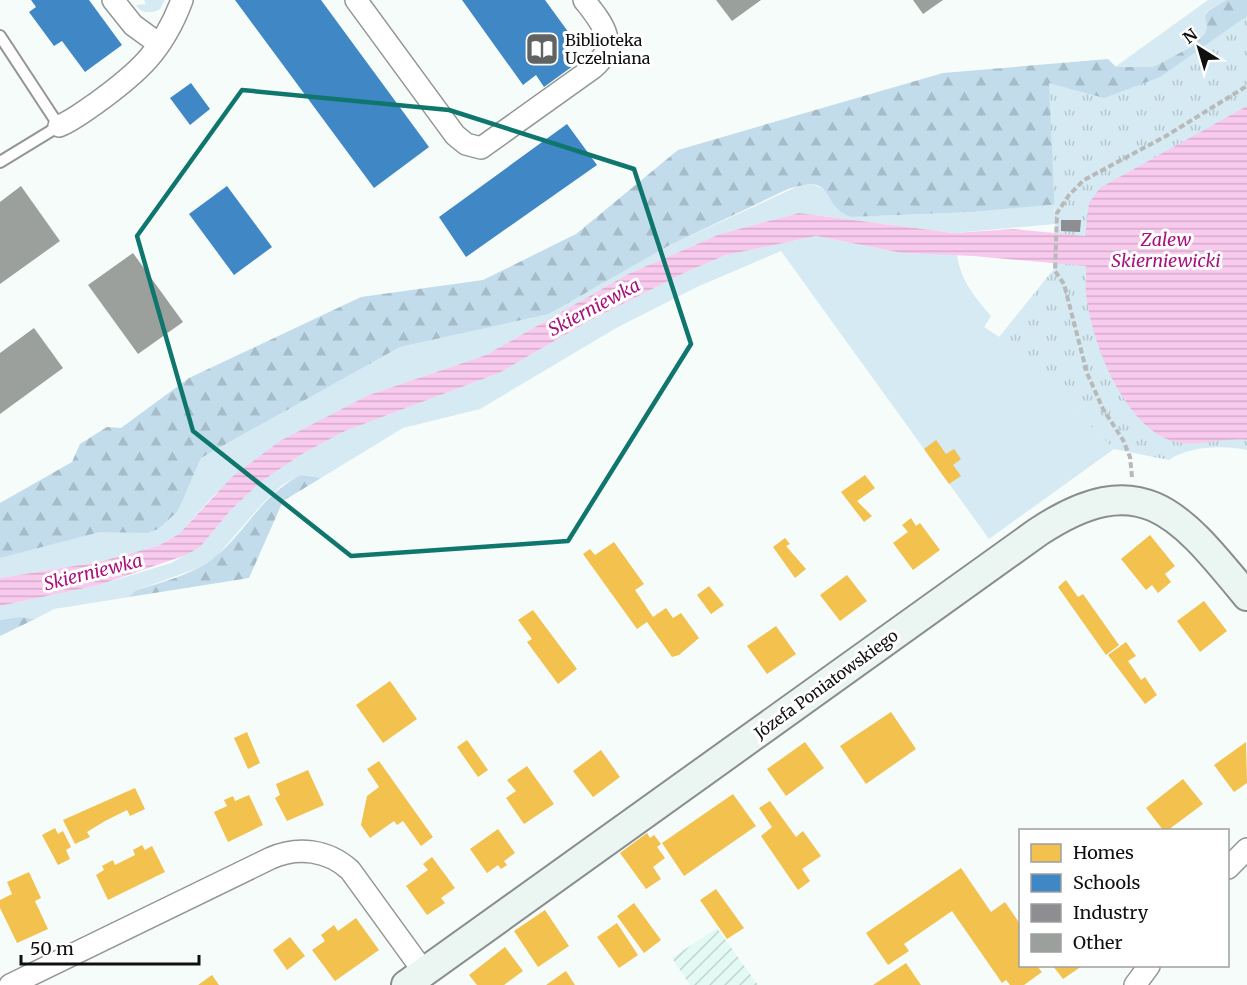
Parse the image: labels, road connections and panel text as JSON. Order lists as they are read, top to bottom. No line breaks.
{"streets":{"street":["Józefa Poniatowskiego"]},"water":["Zalew Skierniewicki","Skierniewka"],"places":{"library":["Biblioteka Uczelniana"]},"legend":["Homes","Schools","Industry","Other"],"scale_bar":"50 m","north":"top left"}
